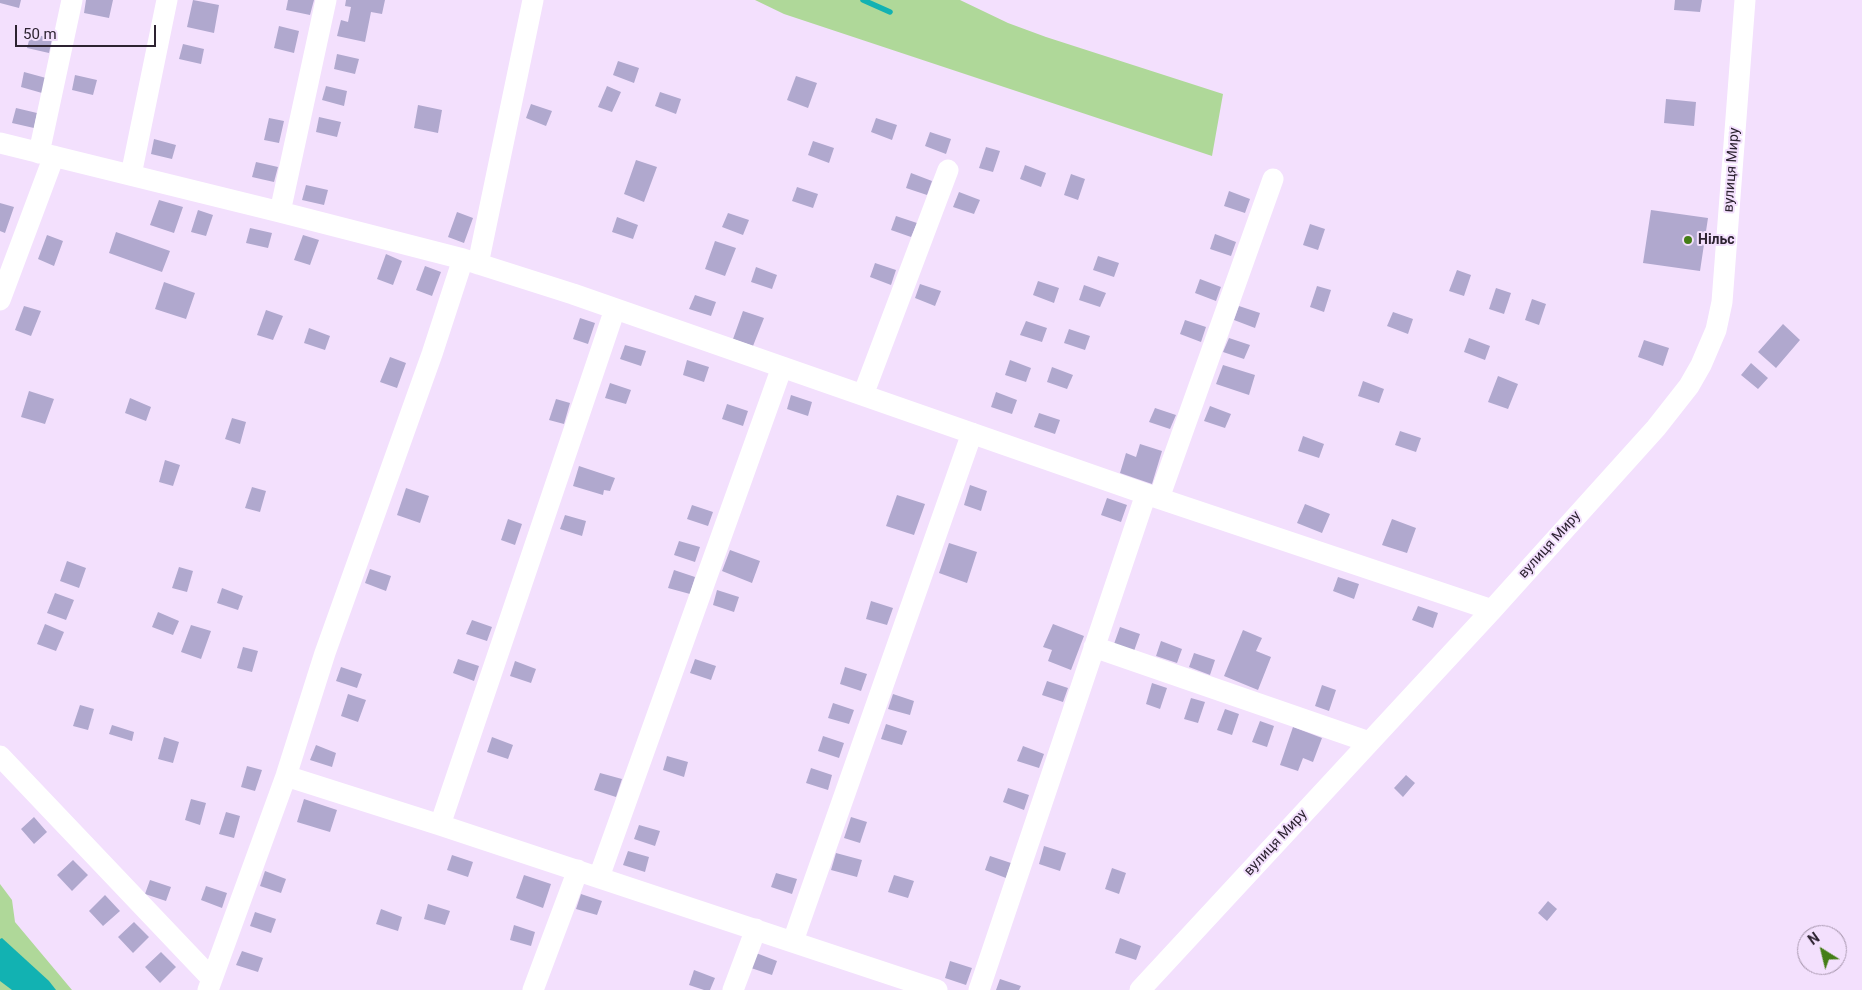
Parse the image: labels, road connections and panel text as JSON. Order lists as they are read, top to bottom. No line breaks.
{"streets":{"street":["вулиця Миру"]},"places":["Нільс"],"scale_bar":"50 m","north":"top left"}
